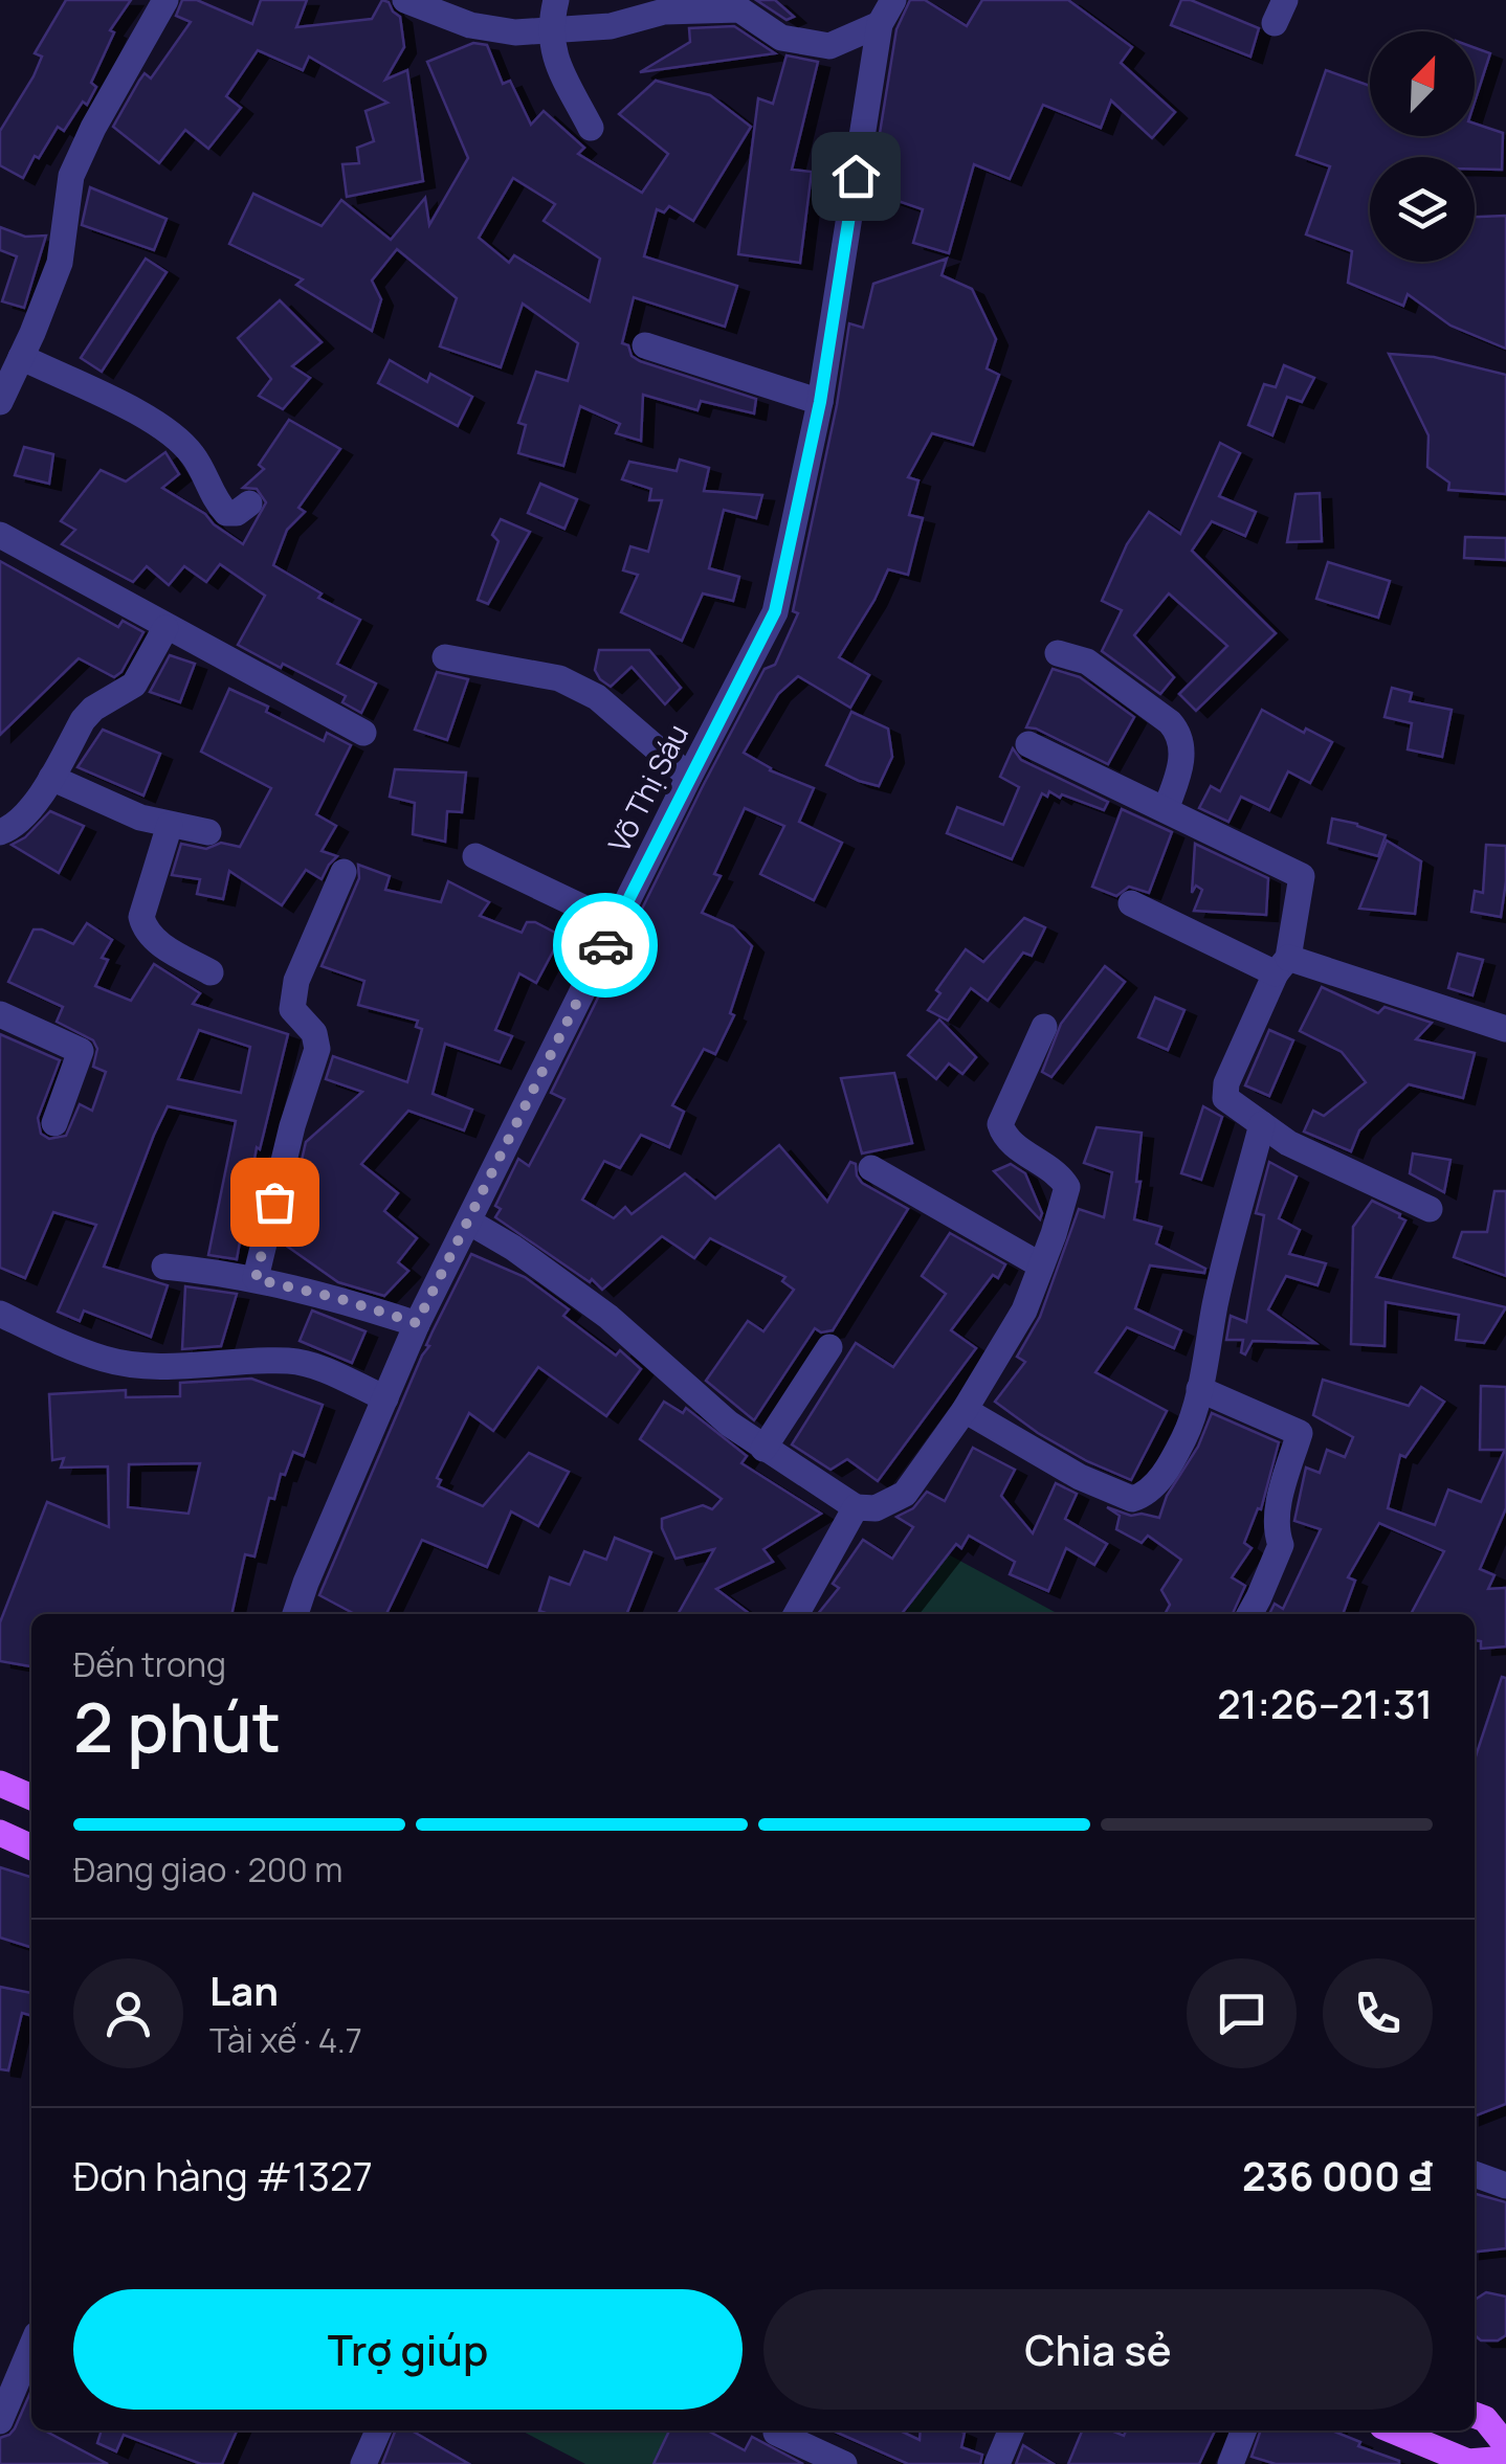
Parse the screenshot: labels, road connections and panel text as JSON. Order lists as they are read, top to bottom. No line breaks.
{"streets":{"street":["Võ Thị Sáu"]},"north":"top right","page":{"heading":["2 phút","Đến trong","21:26–21:31"],"panel":["Lan","Tài xế · 4.7","Đơn hàng #1327","236 000 ₫"],"bar":"Đang giao · 200 m","buttons":["Trợ giúp","Chia sẻ"]}}
